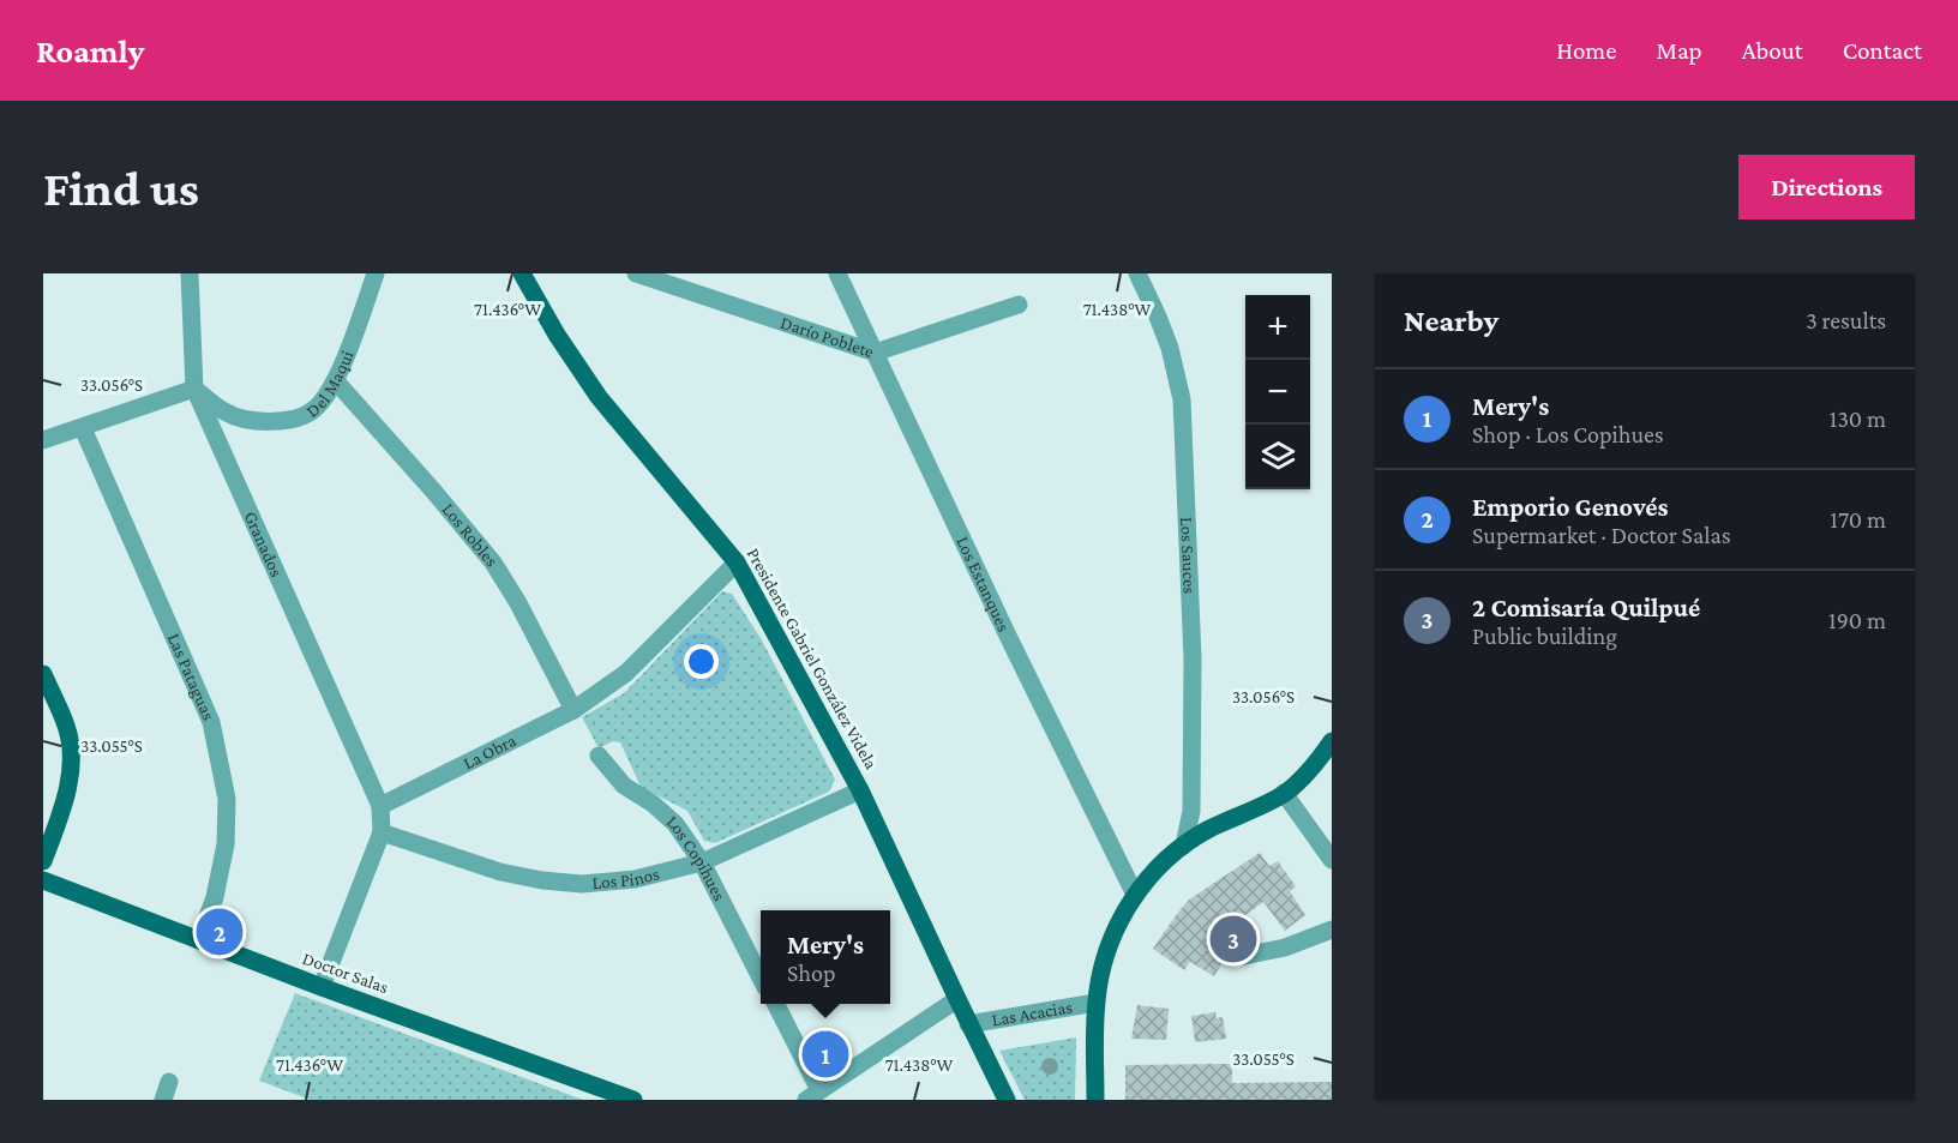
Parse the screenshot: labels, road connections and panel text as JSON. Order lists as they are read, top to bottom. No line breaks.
{"streets":{"main road":["Presidente Gabriel González Videla","Doctor Salas"],"street":["Darío Poblete","Del Maqui","Los Robles","Granados","Los Sauces","Los Estanques","Las Pataguas","La Obra","Los Copihues","Los Pinos","Las Acacias"]},"crossings":[["Darío Poblete","Los Estanques"],["Del Maqui","Los Robles"],["Del Maqui","Granados"],["Los Robles","La Obra"],["Granados","La Obra"],["Presidente Gabriel González Videla","La Obra"],["Presidente Gabriel González Videla","Los Pinos"],["Presidente Gabriel González Videla","Las Acacias"],["Las Pataguas","Doctor Salas"],["Los Copihues","Los Pinos"]],"page":{"header":"Roamly","nav":["Home","Map","About","Contact"],"buttons":"Directions","title":"Find us","heading":["Nearby","3 results"],"map_buttons":["+","−"],"list":[{"mark":"1","name":"Mery's","note":"Shop · Los Copihues","value":"130 m"},{"mark":"2","name":"Emporio Genovés","note":"Supermarket · Doctor Salas","value":"170 m"},{"mark":"3","name":"2 Comisaría Quilpué","note":"Public building","value":"190 m"}],"pins":["2","3","1"],"popup":["Mery's","Shop"]},"coordinates":["71.436°W","71.438°W","33.056°S","33.055°S"]}
